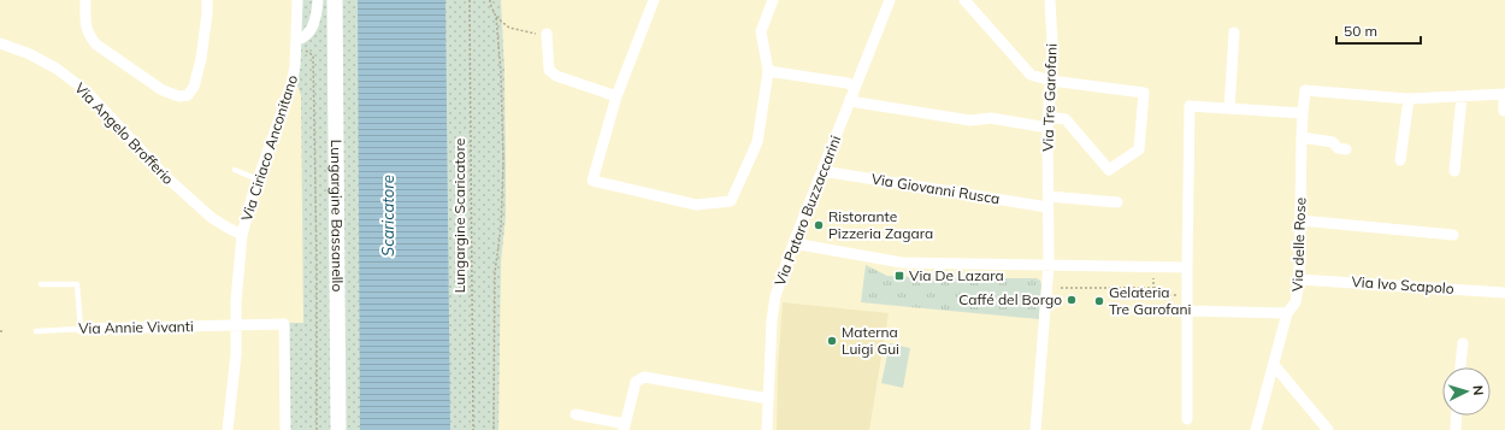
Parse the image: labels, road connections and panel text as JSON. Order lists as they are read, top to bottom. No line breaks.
{"streets":{"street":["Via Tre Garofani","Via Angelo Brofferio","Via Ciriaco Anconitano","Via Giovanni Rusca","Via Pataro Buzzaccarini","Lungargine Bassanello","Via delle Rose","Via Ivo Scapolo","Via Annie Vivanti"],"path":["Lungargine Scaricatore"]},"crossings":[["Via Tre Garofani","Via Giovanni Rusca"],["Via Angelo Brofferio","Via Ciriaco Anconitano"],["Via Ciriaco Anconitano","Via Annie Vivanti"],["Via Giovanni Rusca","Via Pataro Buzzaccarini"],["Via delle Rose","Via Ivo Scapolo"]],"water":["Scaricatore"],"places":{"other":["Ristorante Pizzeria Zagara","Caffé del Borgo","Gelateria Tre Garofani","Materna Luigi Gui"],"transit":["Via De Lazara"]},"scale_bar":"50 m","north":"right"}
